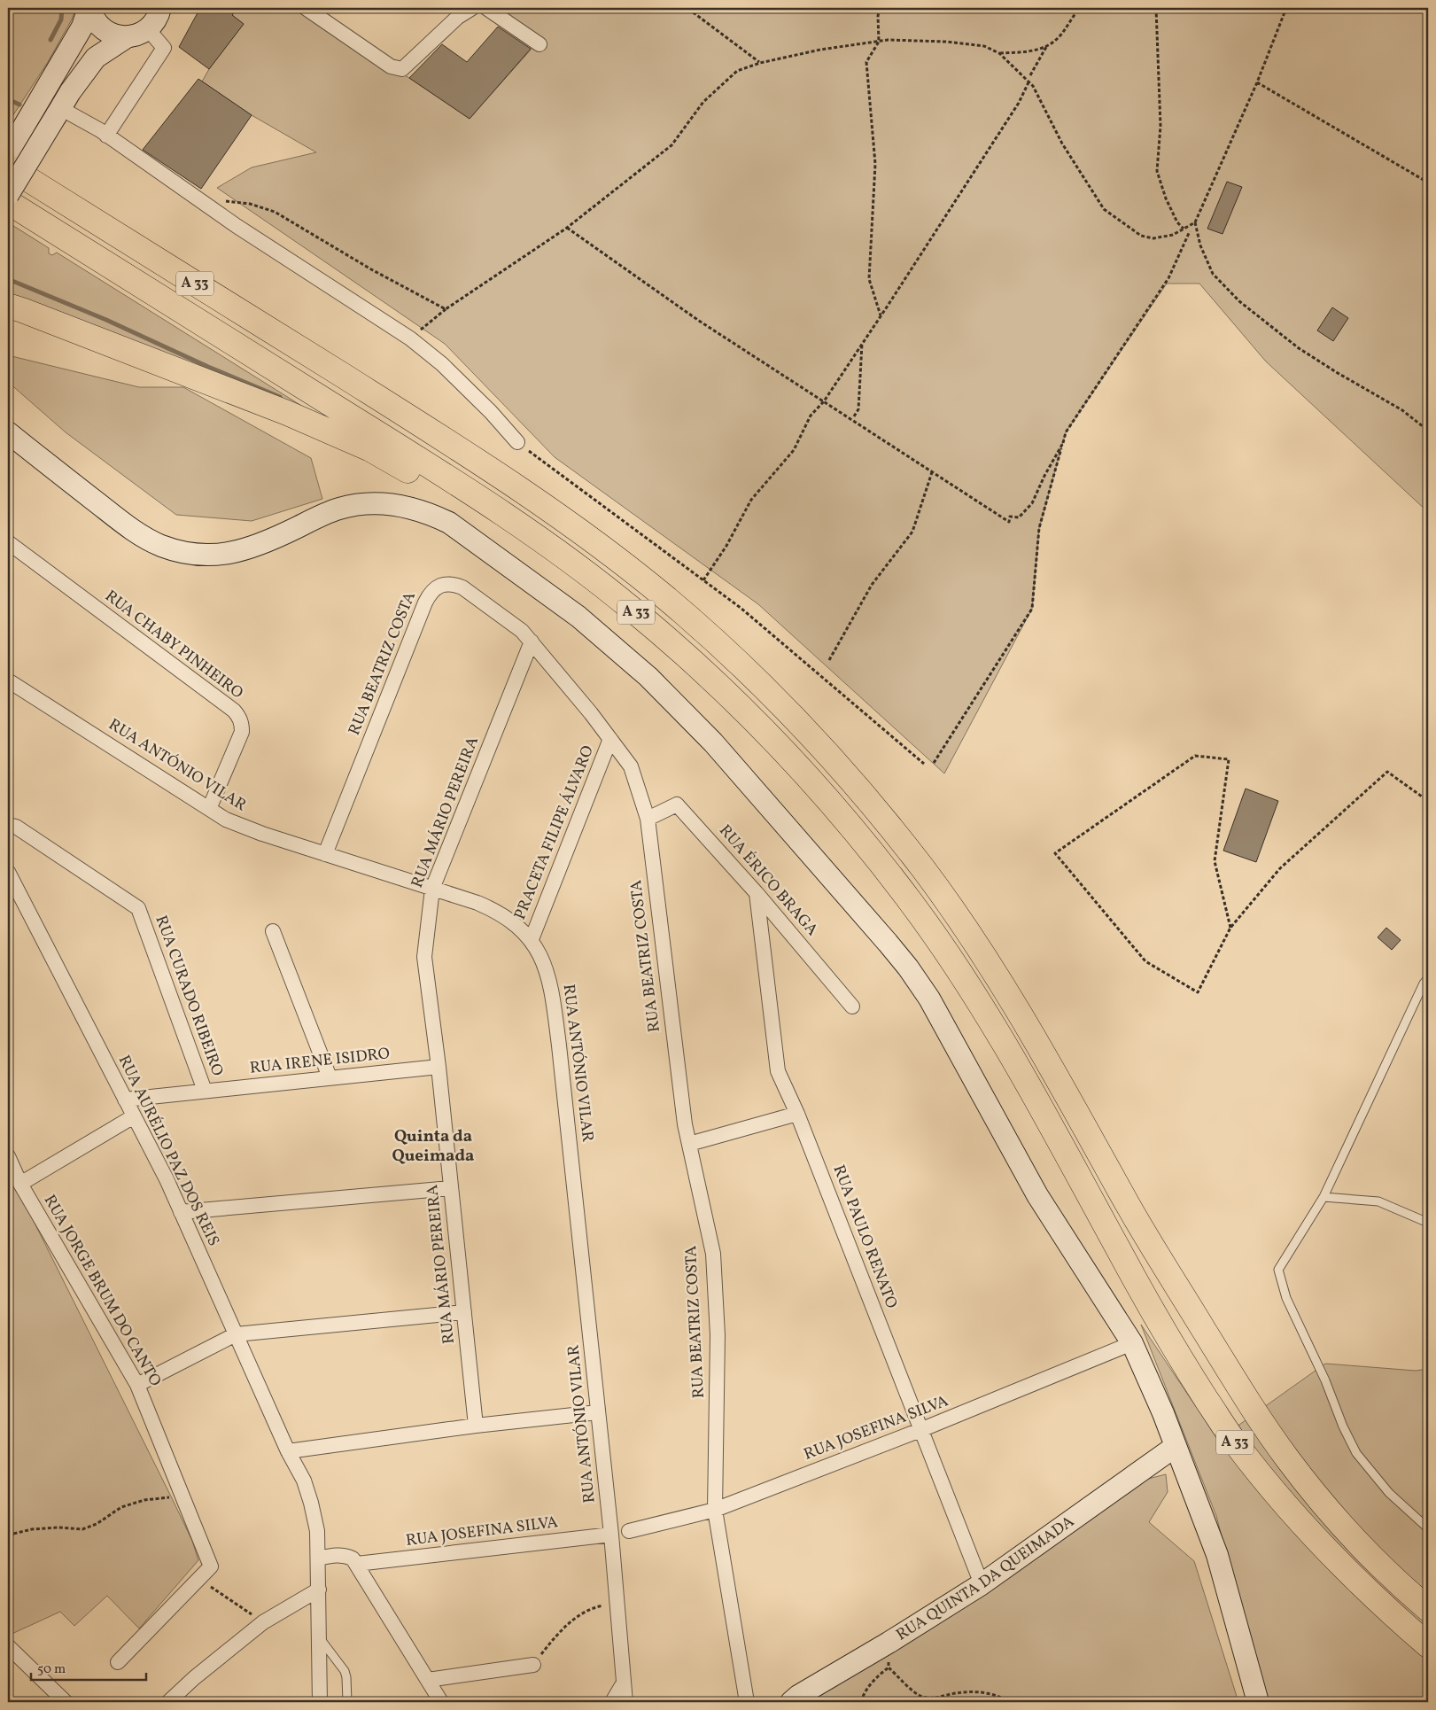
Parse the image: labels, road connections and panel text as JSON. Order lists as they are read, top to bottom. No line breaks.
{"streets":{"highway":["A 33"],"street":["RUA CHABY PINHEIRO","RUA BEATRIZ COSTA","RUA ANTÓNIO VILAR","RUA MÁRIO PEREIRA","PRACETA FILIPE ÁLVARO","RUA ÉRICO BRAGA","RUA CURADO RIBEIRO","RUA IRENE ISIDRO","RUA AURÉLIO PAZ DOS REIS","RUA PAULO RENATO","RUA JORGE BRUM DO CANTO","RUA JOSEFINA SILVA","RUA QUINTA DA QUEIMADA"]},"crossings":[["RUA CHABY PINHEIRO","RUA ANTÓNIO VILAR"],["RUA BEATRIZ COSTA","RUA ANTÓNIO VILAR"],["RUA BEATRIZ COSTA","RUA MÁRIO PEREIRA"],["RUA BEATRIZ COSTA","PRACETA FILIPE ÁLVARO"],["RUA BEATRIZ COSTA","RUA ÉRICO BRAGA"],["RUA BEATRIZ COSTA","RUA JOSEFINA SILVA"],["RUA ANTÓNIO VILAR","RUA MÁRIO PEREIRA"],["RUA ANTÓNIO VILAR","PRACETA FILIPE ÁLVARO"],["RUA ANTÓNIO VILAR","RUA JOSEFINA SILVA"],["RUA MÁRIO PEREIRA","RUA IRENE ISIDRO"],["RUA ÉRICO BRAGA","RUA PAULO RENATO"],["RUA CURADO RIBEIRO","RUA IRENE ISIDRO"],["RUA IRENE ISIDRO","RUA AURÉLIO PAZ DOS REIS"],["RUA PAULO RENATO","RUA JOSEFINA SILVA"],["RUA PAULO RENATO","RUA QUINTA DA QUEIMADA"]],"districts":["Quinta da Queimada"],"scale_bar":"50 m"}
